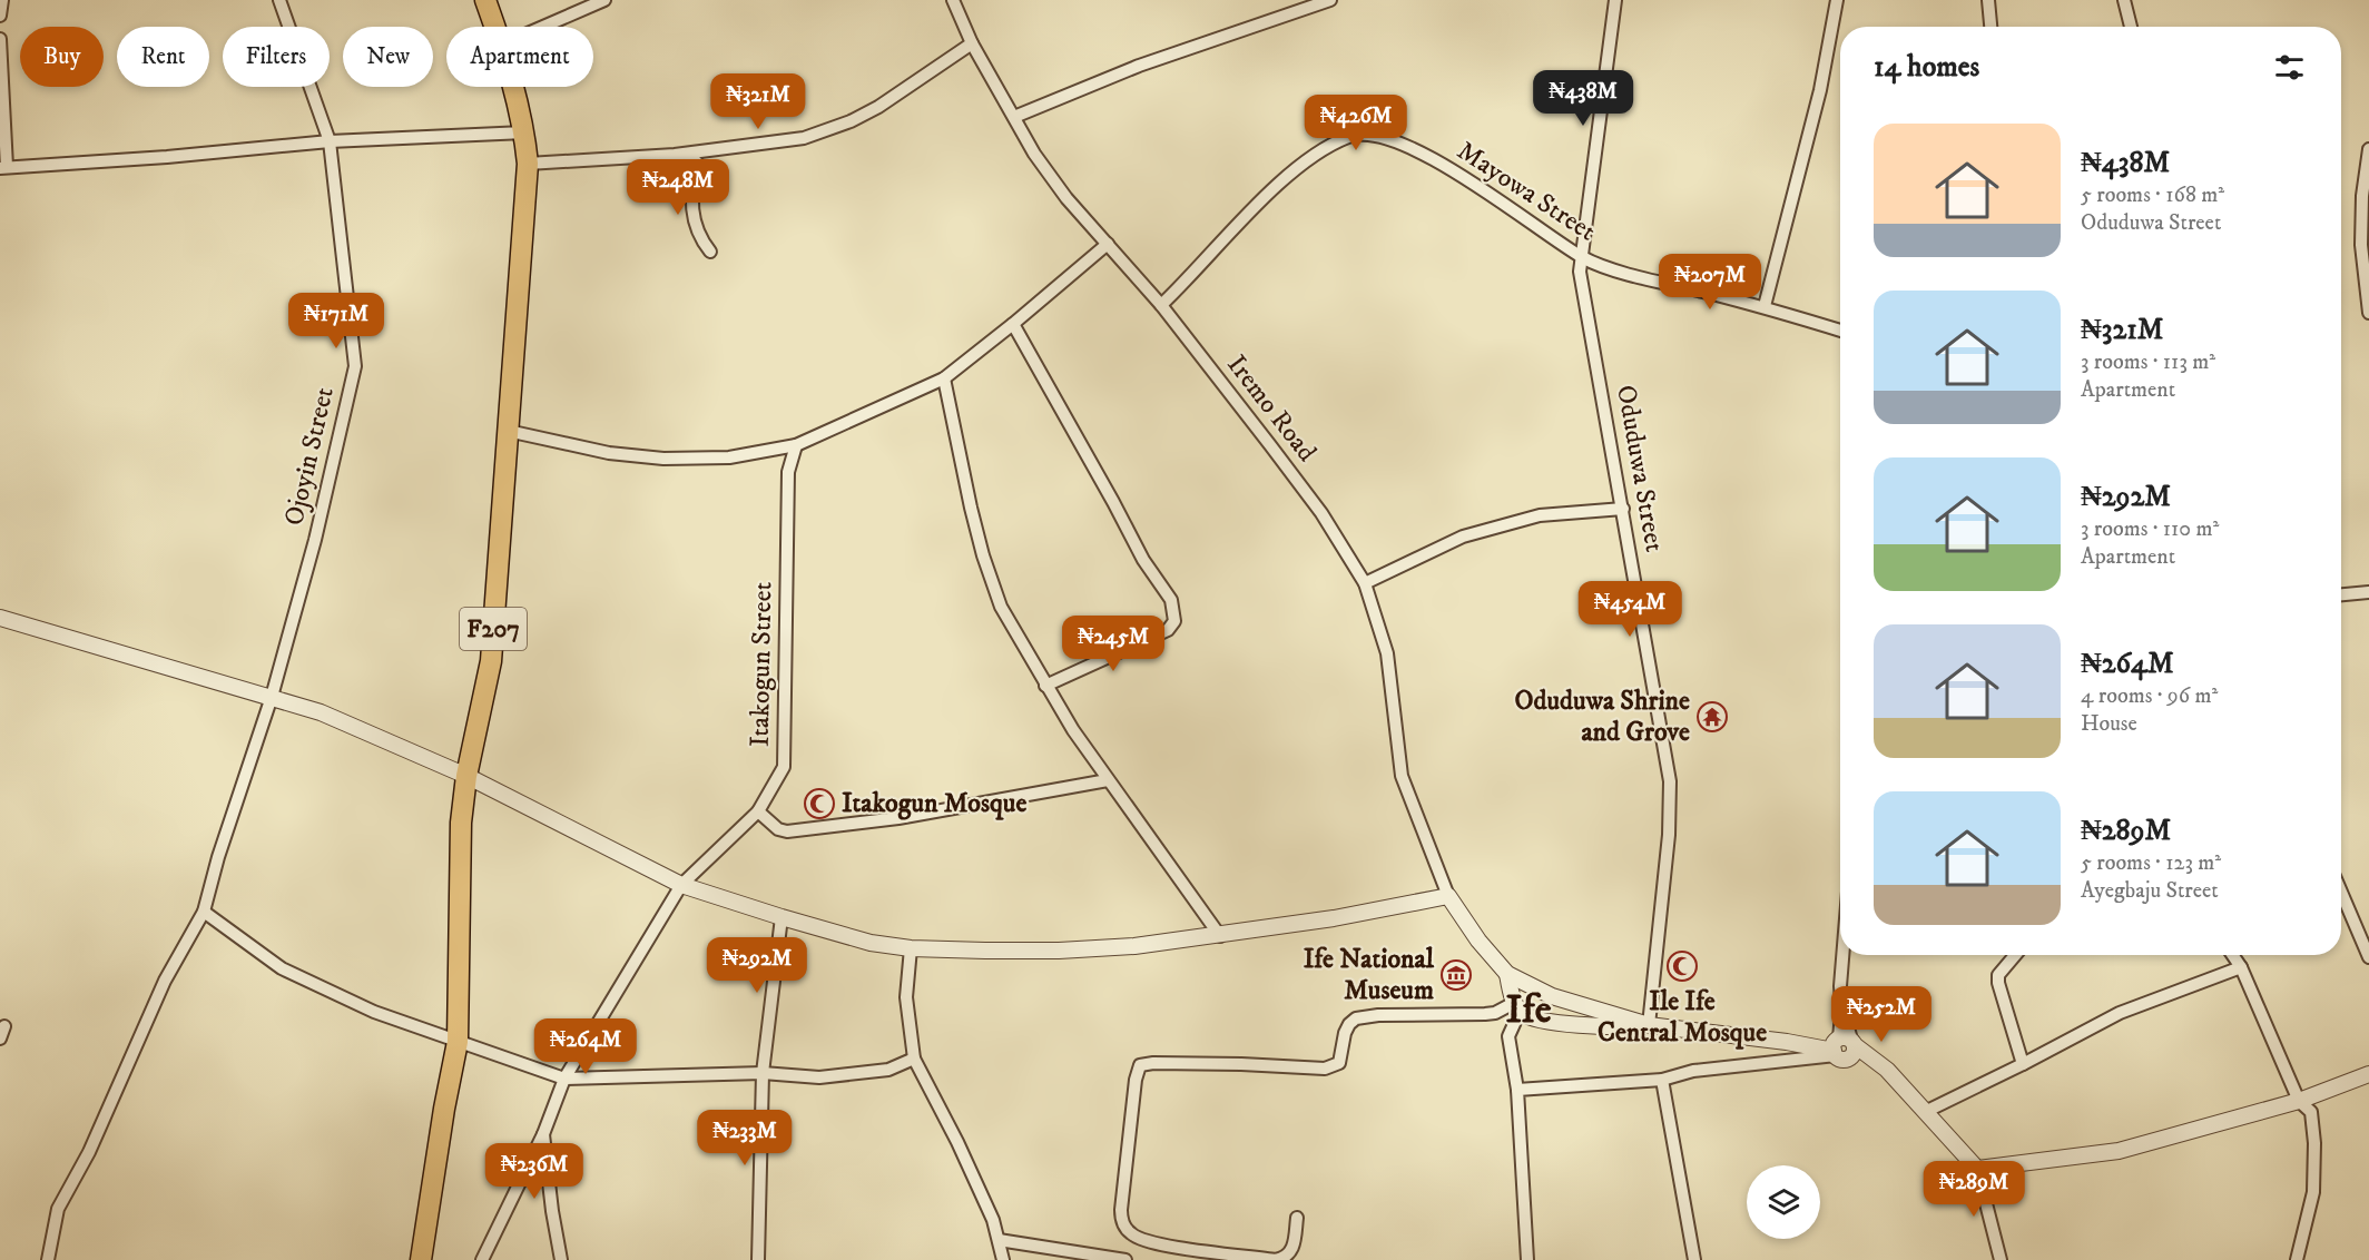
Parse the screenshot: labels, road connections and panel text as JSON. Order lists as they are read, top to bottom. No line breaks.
{"streets":{"main road":["F207"],"street":["Mayowa Street","Iremo Road","Ojoyin Street","Oduduwa Street","Itakogun Street"]},"crossings":[["Mayowa Street","Iremo Road"],["Mayowa Street","Oduduwa Street"]],"districts":["Ife"],"places":{"temple":["Oduduwa Shrine and Grove"],"mosque":["Itakogun Mosque","Ile Ife Central Mosque"],"museum":["Ife National Museum"]},"page":{"chip":["Buy","Rent","Filters","New","Apartment"],"heading":"14 homes","price":["₦438M","₦321M","₦426M","₦248M","₦207M","₦171M","₦454M","₦245M","₦292M","₦252M","₦264M","₦233M","₦236M","₦289M"],"list":[{"name":"₦438M","note":"5 rooms · 168 m² · Oduduwa Street"},{"name":"₦321M","note":"3 rooms · 113 m² · Apartment"},{"name":"₦292M","note":"3 rooms · 110 m² · Apartment"},{"name":"₦264M","note":"4 rooms · 96 m² · House"},{"name":"₦289M","note":"5 rooms · 123 m² · Ayegbaju Street"}]}}
